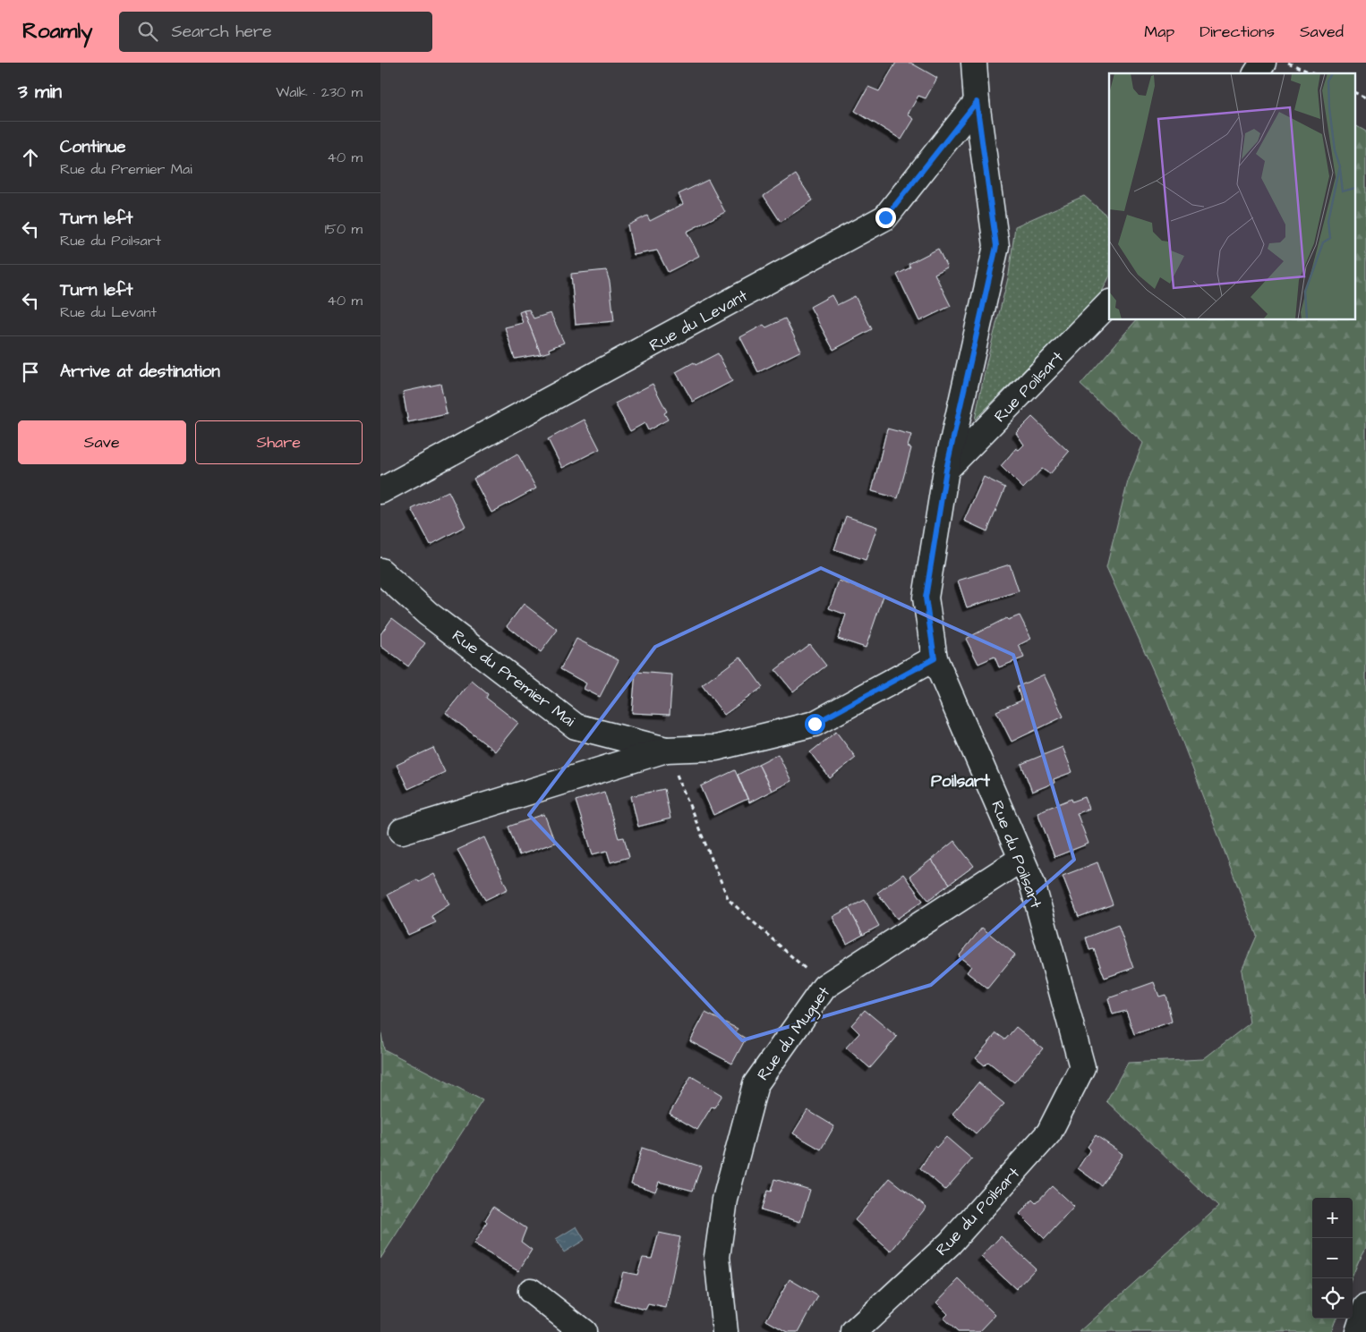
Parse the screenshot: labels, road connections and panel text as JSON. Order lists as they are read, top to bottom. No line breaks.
{"streets":{"street":["Rue du Levant","Rue Poilsart","Rue du Premier Mai","Rue du Poilsart","Rue du Muguet"]},"crossings":[["Rue du Levant","Rue du Poilsart"],["Rue Poilsart","Rue du Poilsart"],["Rue du Premier Mai","Rue du Poilsart"],["Rue du Poilsart","Rue du Muguet"]],"districts":["Poilsart"],"page":{"header":"Roamly","search":"Search here","nav":["Map","Directions","Saved"],"heading":["3 min","Walk · 230 m"],"list":[["Continue","Rue du Premier Mai","40 m"],["Turn left","Rue du Poilsart","150 m"],["Turn left","Rue du Levant","40 m"],"Arrive at destination"],"buttons":["Save","Share"],"map_buttons":["+","−"]}}
